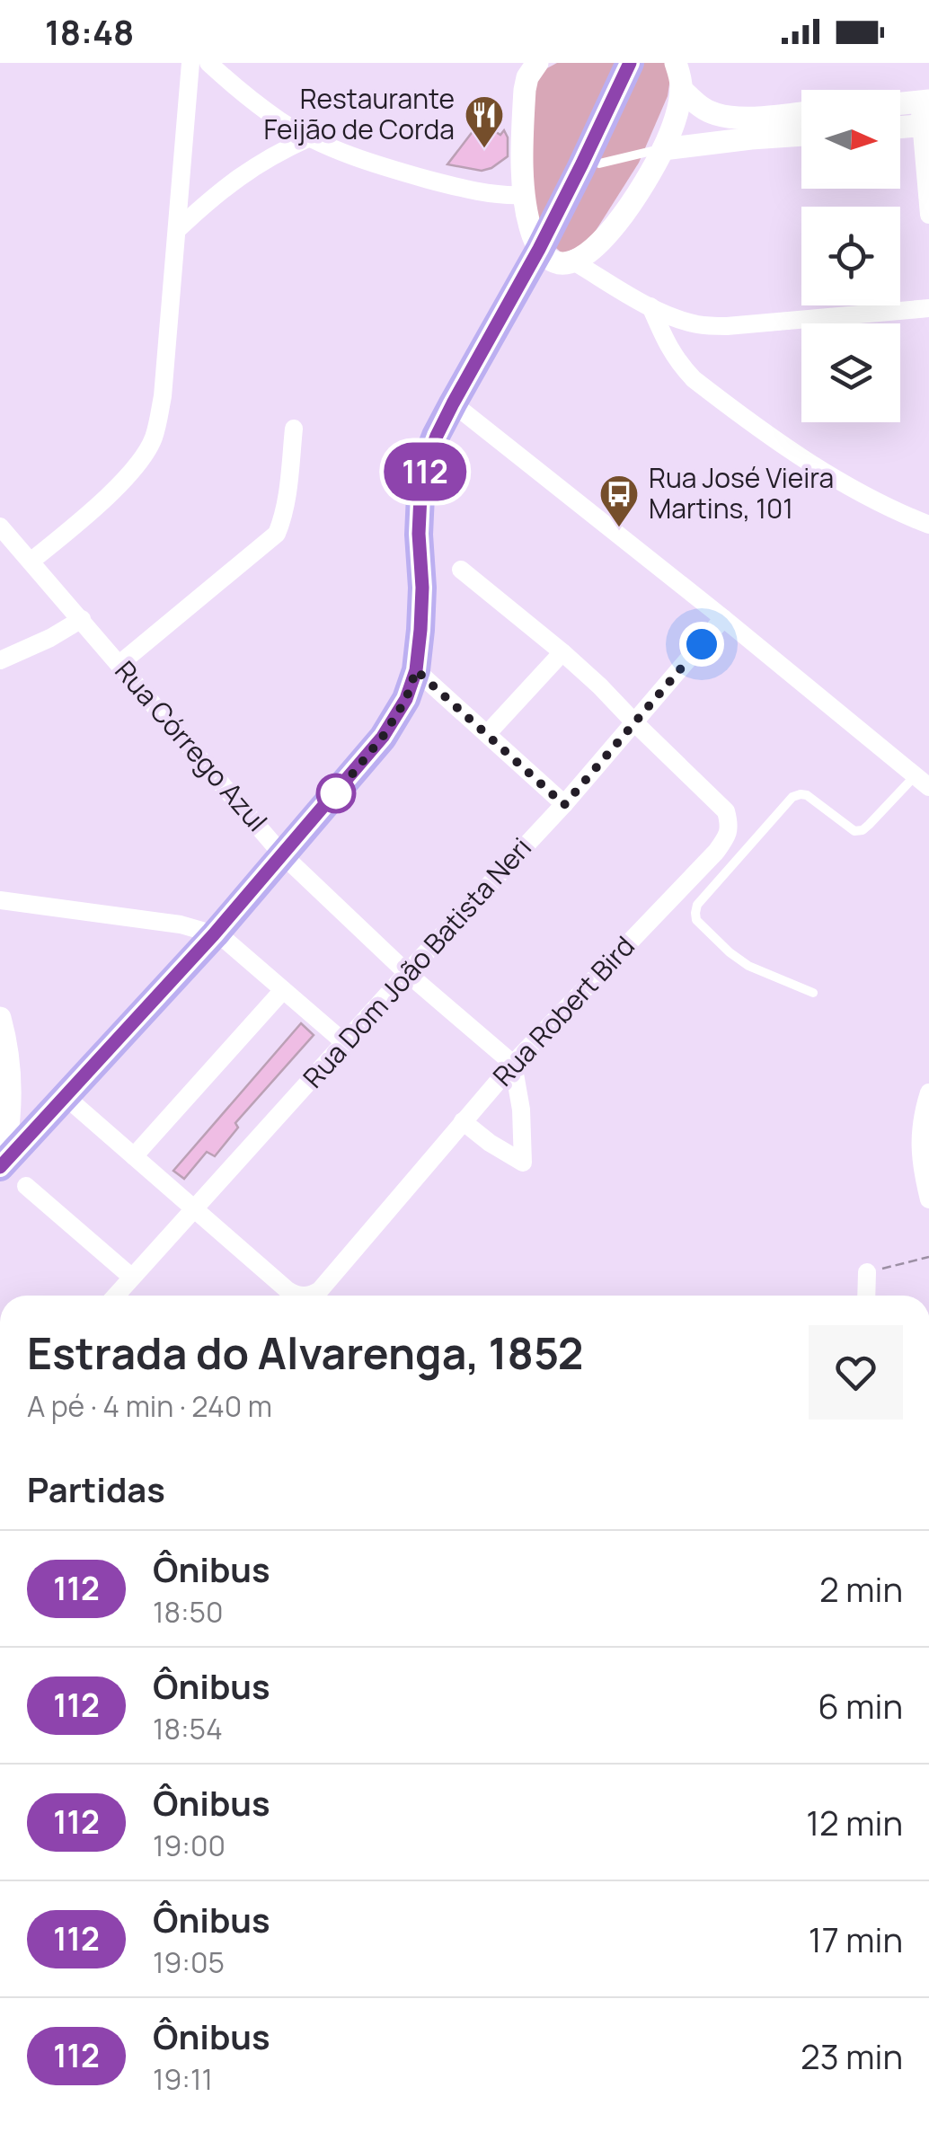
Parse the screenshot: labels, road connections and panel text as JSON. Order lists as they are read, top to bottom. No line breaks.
{"streets":{"street":["Rua Córrego Azul","Rua Dom João Batista Neri","Rua Robert Bird"]},"crossings":[["Rua Córrego Azul","Rua Dom João Batista Neri"],["Rua Córrego Azul","Rua Robert Bird"],["Rua Dom João Batista Neri","Rua Robert Bird"]],"places":{"restaurant":["Restaurante Feijão de Corda"],"bus stop":["Rua José Vieira Martins, 101"]},"lines":["bus line 112"],"north":"right","page":{"status":"18:48","on_map":"112","heading":[["Estrada do Alvarenga, 1852","A pé · 4 min · 240 m"],"Partidas"],"list":[{"mark":"112","name":"Ônibus","note":"18:50","value":"2 min"},{"mark":"112","name":"Ônibus","note":"18:54","value":"6 min"},{"mark":"112","name":"Ônibus","note":"19:00","value":"12 min"},{"mark":"112","name":"Ônibus","note":"19:05","value":"17 min"},{"mark":"112","name":"Ônibus","note":"19:11","value":"23 min"}]}}
